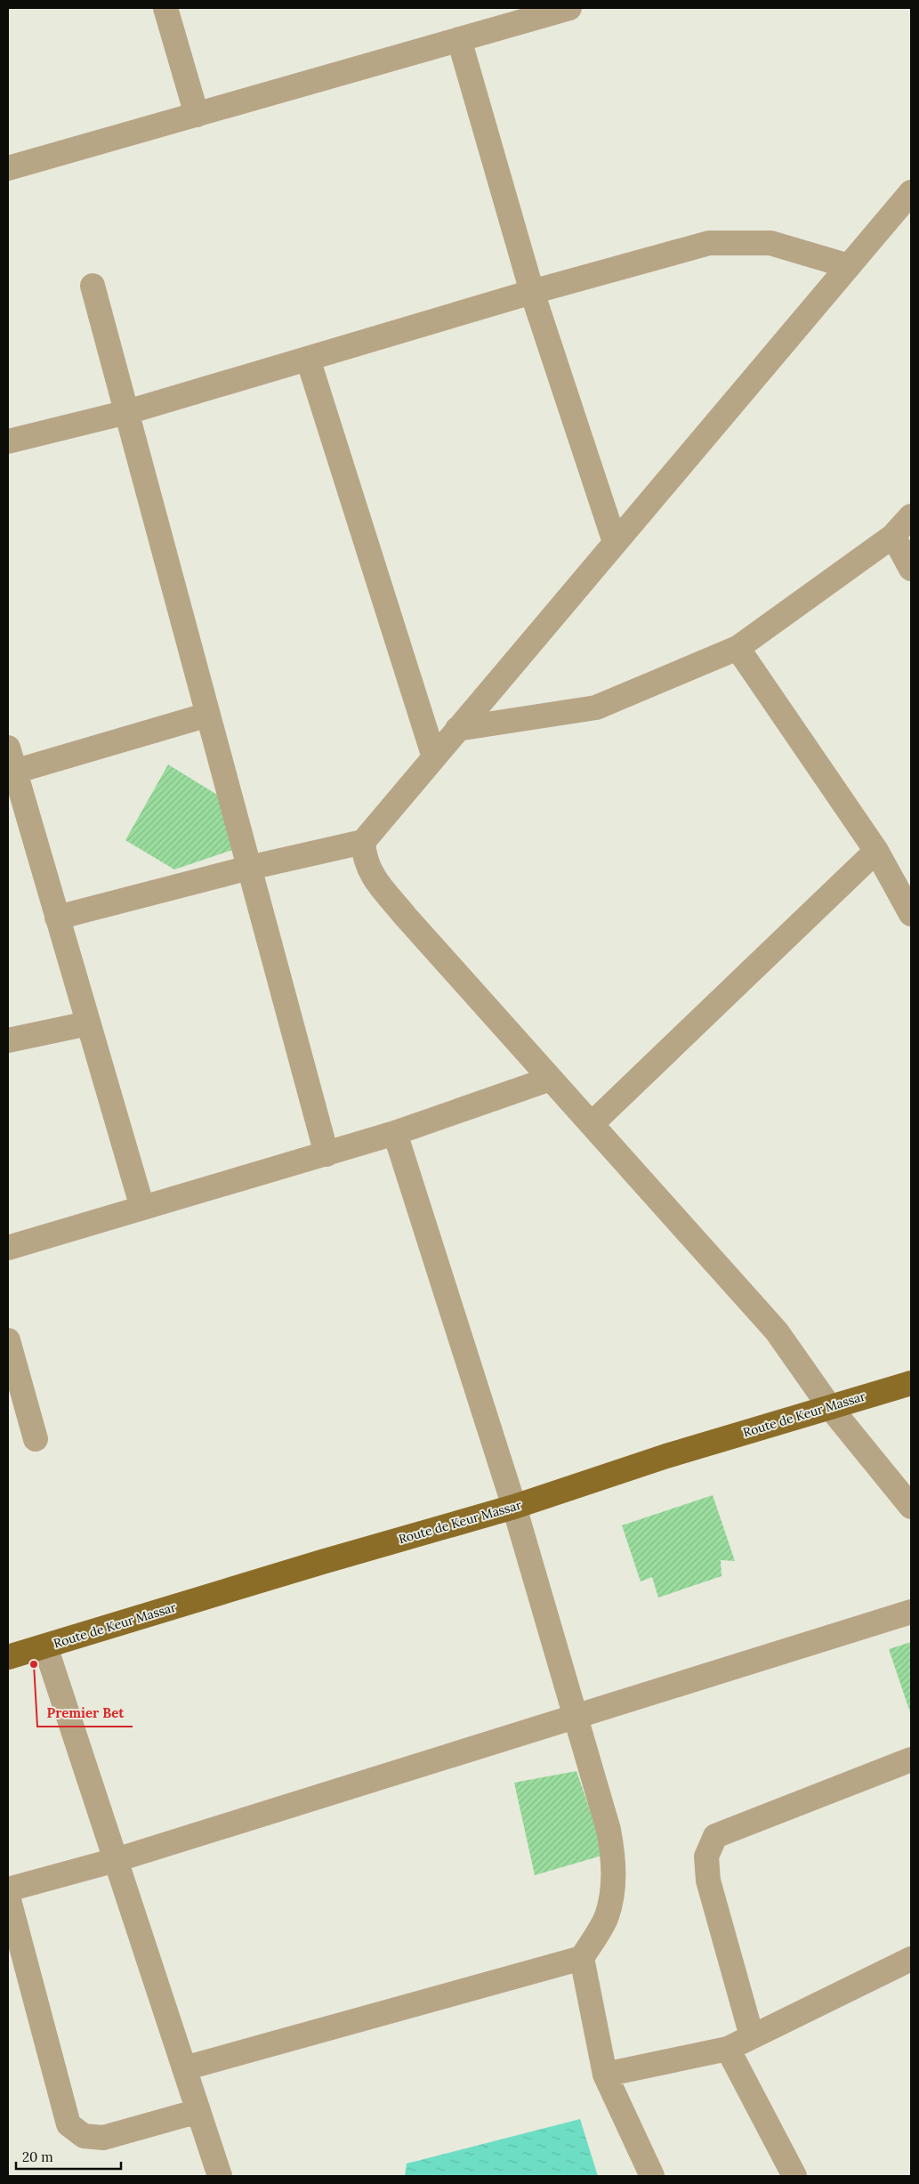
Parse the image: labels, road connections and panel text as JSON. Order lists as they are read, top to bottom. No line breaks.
{"streets":{"main road":["Route de Keur Massar"]},"places":["Premier Bet"],"scale_bar":"20 m"}
